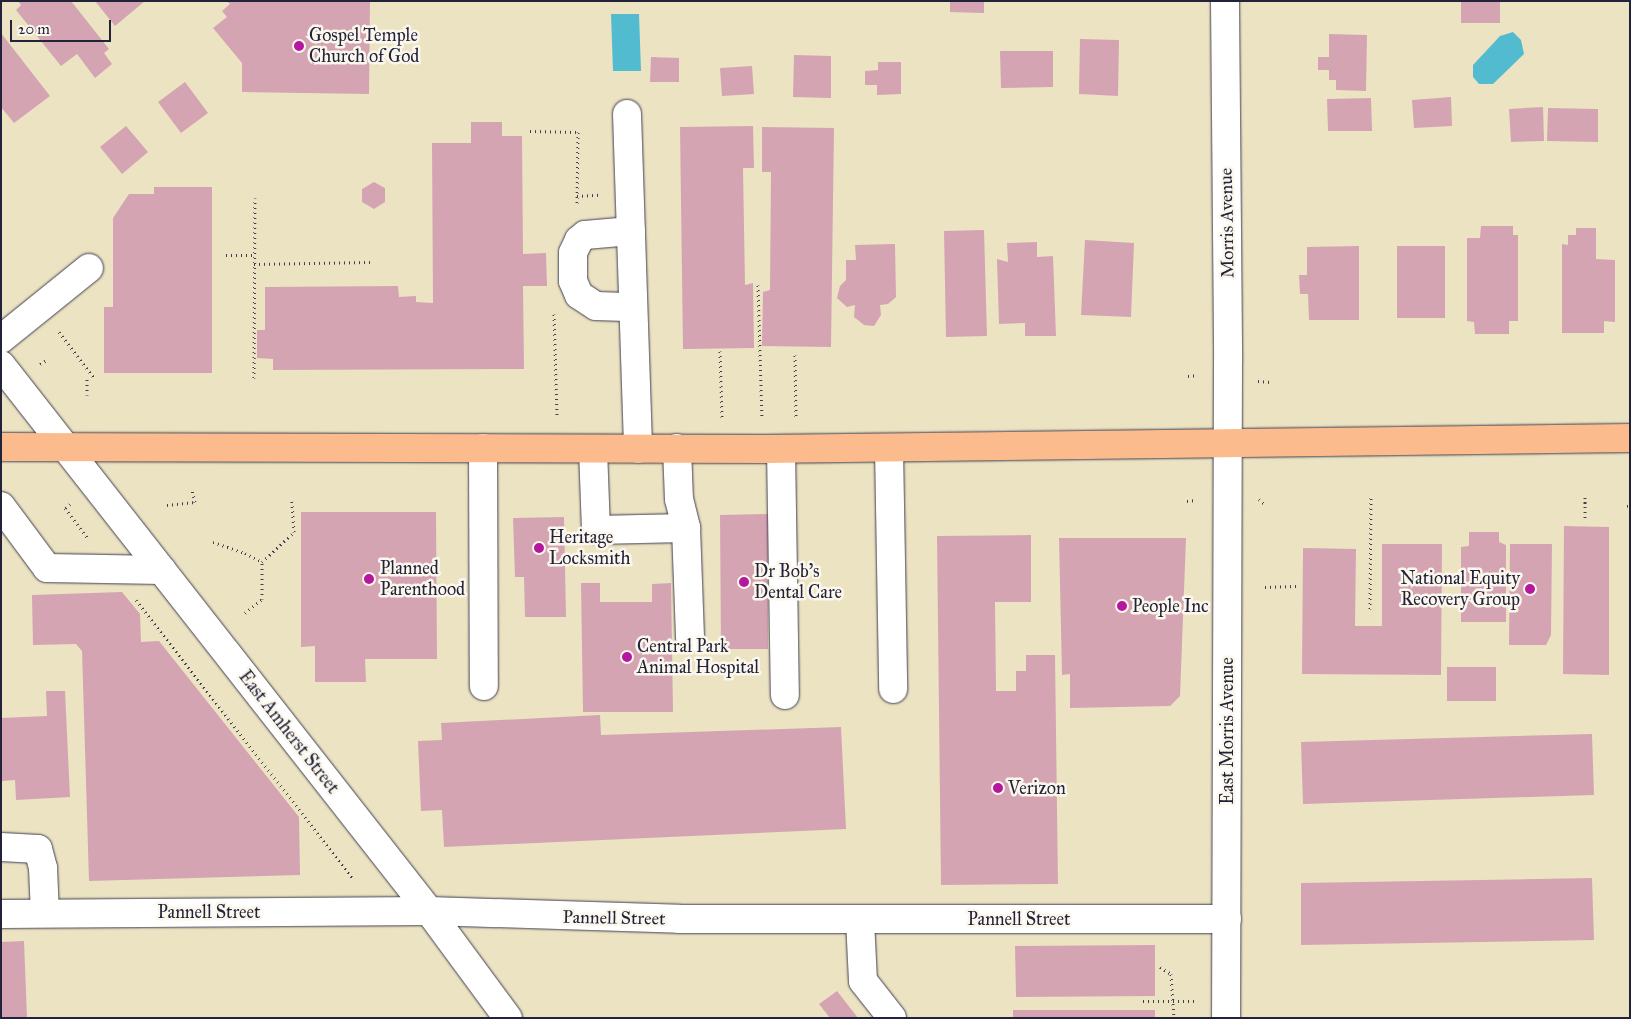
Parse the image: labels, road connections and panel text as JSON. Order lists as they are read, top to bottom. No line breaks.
{"streets":{"street":["Morris Avenue","East Morris Avenue","East Amherst Street","Pannell Street"]},"crossings":[["Morris Avenue","East Morris Avenue"],["East Morris Avenue","Pannell Street"],["East Amherst Street","Pannell Street"]],"places":["Gospel Temple Church of God","Heritage Locksmith","Planned Parenthood","Dr Bob's Dental Care","National Equity Recovery Group","People Inc","Central Park Animal Hospital","Verizon"],"scale_bar":"20 m"}
